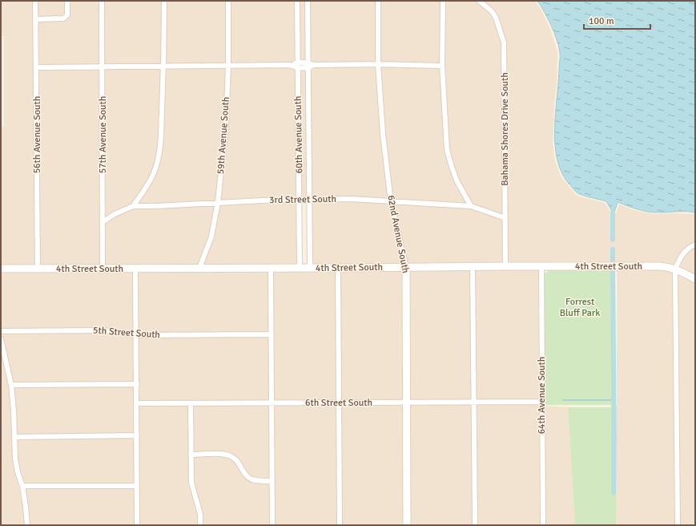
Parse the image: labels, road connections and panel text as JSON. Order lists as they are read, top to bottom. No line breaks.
{"streets":{"street":["Bahama Shores Drive South","56th Avenue South","57th Avenue South","60th Avenue South","59th Avenue South","3rd Street South","62nd Avenue South","4th Street South","5th Street South","64th Avenue South","6th Street South"]},"crossings":[["Bahama Shores Drive South","3rd Street South"],["Bahama Shores Drive South","4th Street South"],["56th Avenue South","4th Street South"],["57th Avenue South","3rd Street South"],["57th Avenue South","4th Street South"],["60th Avenue South","3rd Street South"],["60th Avenue South","4th Street South"],["59th Avenue South","3rd Street South"],["59th Avenue South","4th Street South"],["3rd Street South","62nd Avenue South"],["62nd Avenue South","4th Street South"],["62nd Avenue South","6th Street South"],["4th Street South","64th Avenue South"],["64th Avenue South","6th Street South"]],"parks":["Forrest Bluff Park"],"scale_bar":"100 m"}
